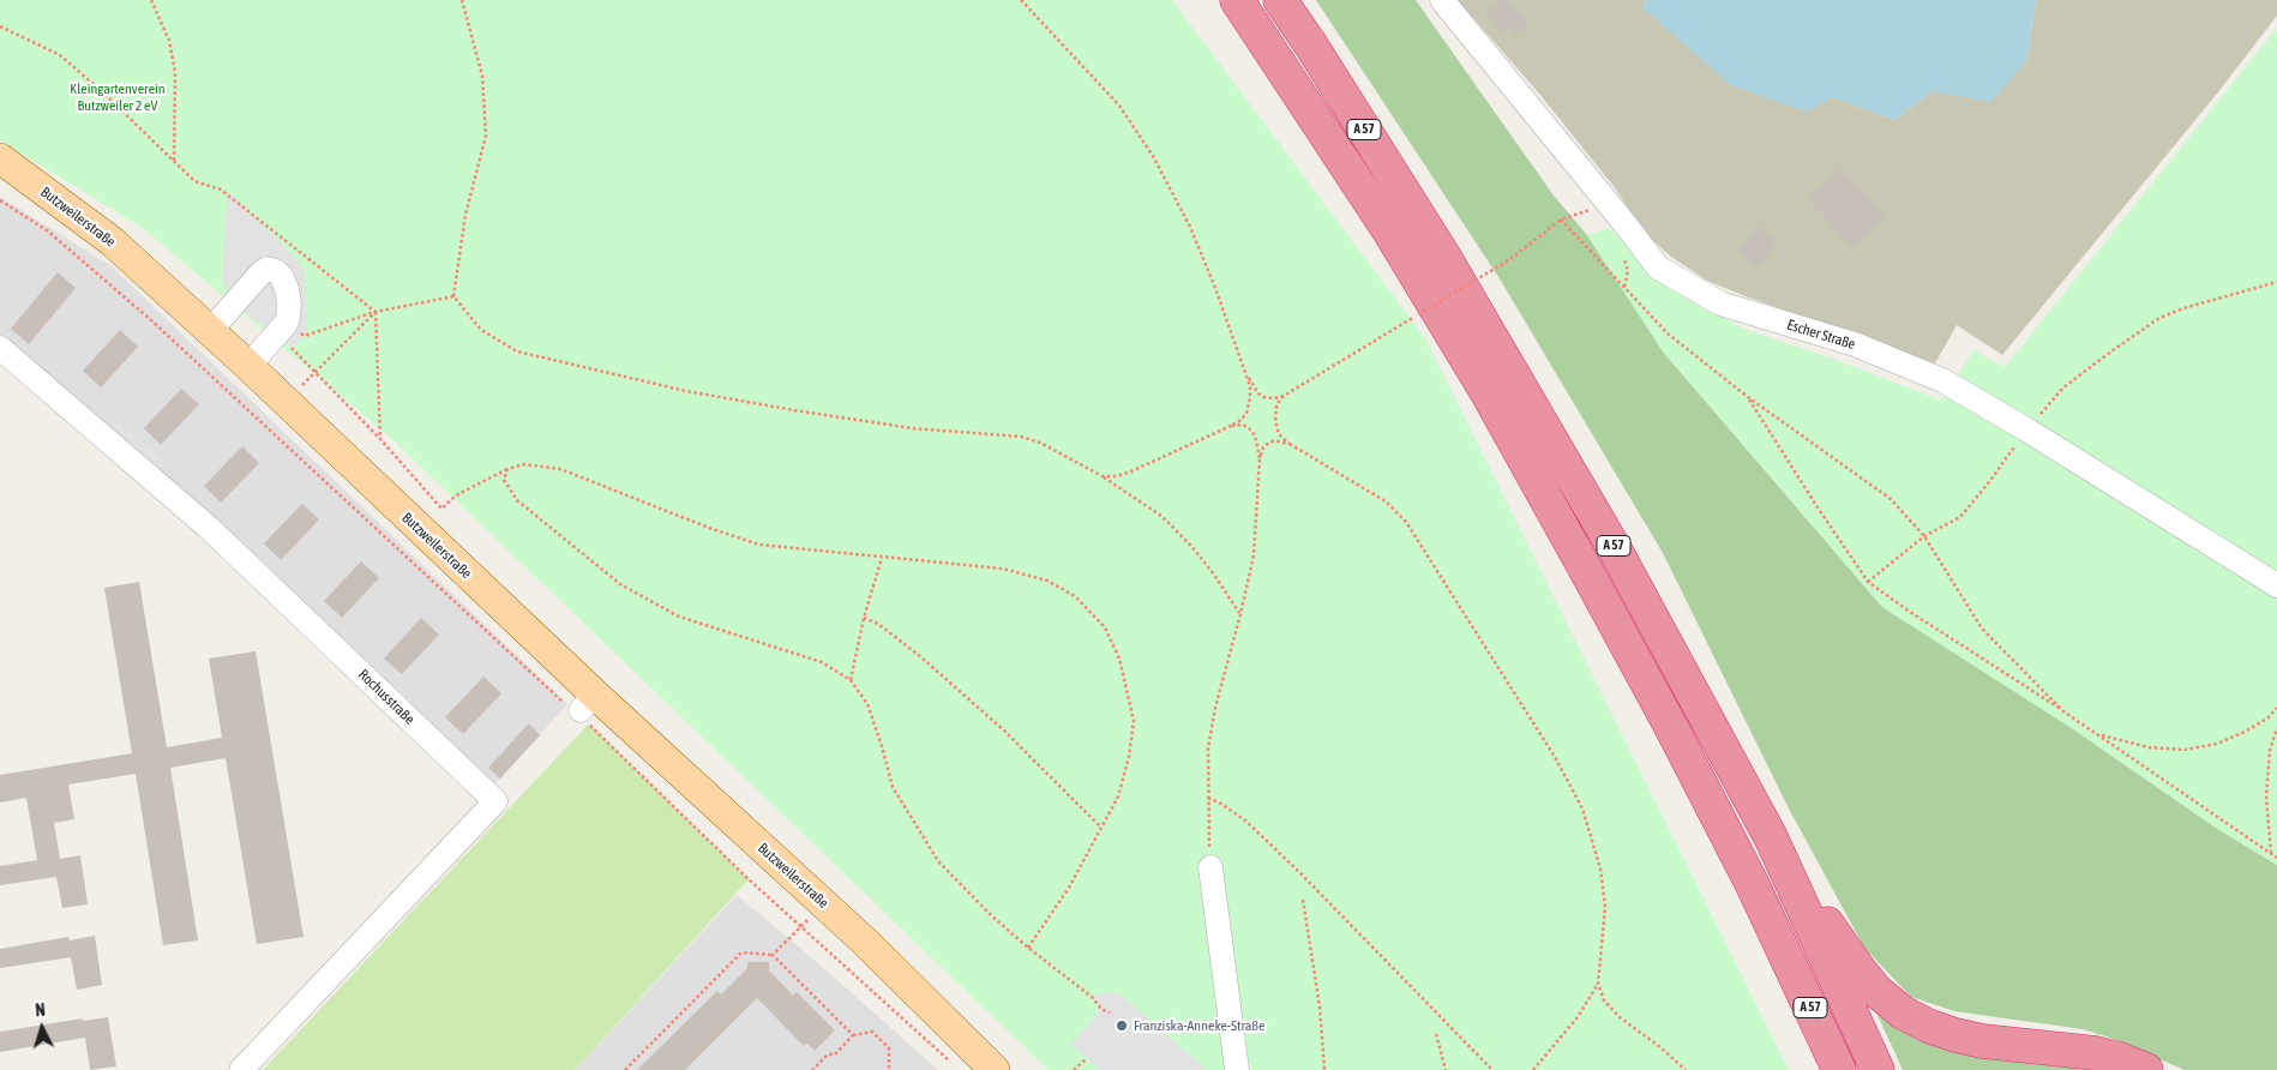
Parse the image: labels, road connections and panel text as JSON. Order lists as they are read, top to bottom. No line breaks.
{"streets":{"highway":["A 57"],"main road":["Butzweilerstraße"],"street":["Escher Straße","Rochusstraße"]},"parks":["Kleingartenverein Butzweiler 2 eV"],"places":["Franziska-Anneke-Straße"],"north":"top"}
